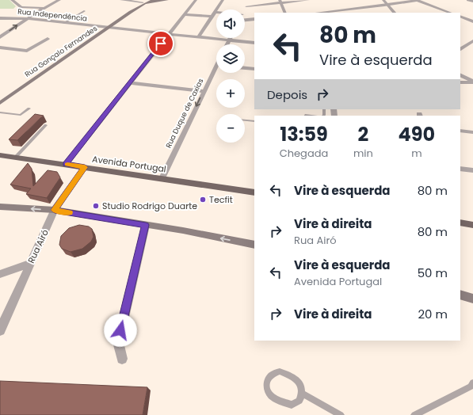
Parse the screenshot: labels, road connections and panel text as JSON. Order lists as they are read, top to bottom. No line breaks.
{"streets":{"main road":["Rua Gonçalo Fernandes","Avenida Portugal"],"street":["Rua Independência","Rua Duque de Caxias","Rua Airó"]},"crossings":[["Rua Independência","Rua Gonçalo Fernandes"],["Rua Duque de Caxias","Avenida Portugal"],["Avenida Portugal","Rua Airó"]],"one_way":["Rua Duque de Caxias"],"places":["Tecfit","Studio Rodrigo Duarte"],"page":{"map_buttons":["+","−"],"turn":["80 m","Vire à esquerda"],"then":"Depois","eta":["13:59","Chegada","2","min","490","m"],"list":[{"name":"Vire à esquerda","value":"80 m"},{"name":"Vire à direita","note":"Rua Airó","value":"80 m"},{"name":"Vire à esquerda","note":"Avenida Portugal","value":"50 m"},{"name":"Vire à direita","value":"20 m"}]}}
